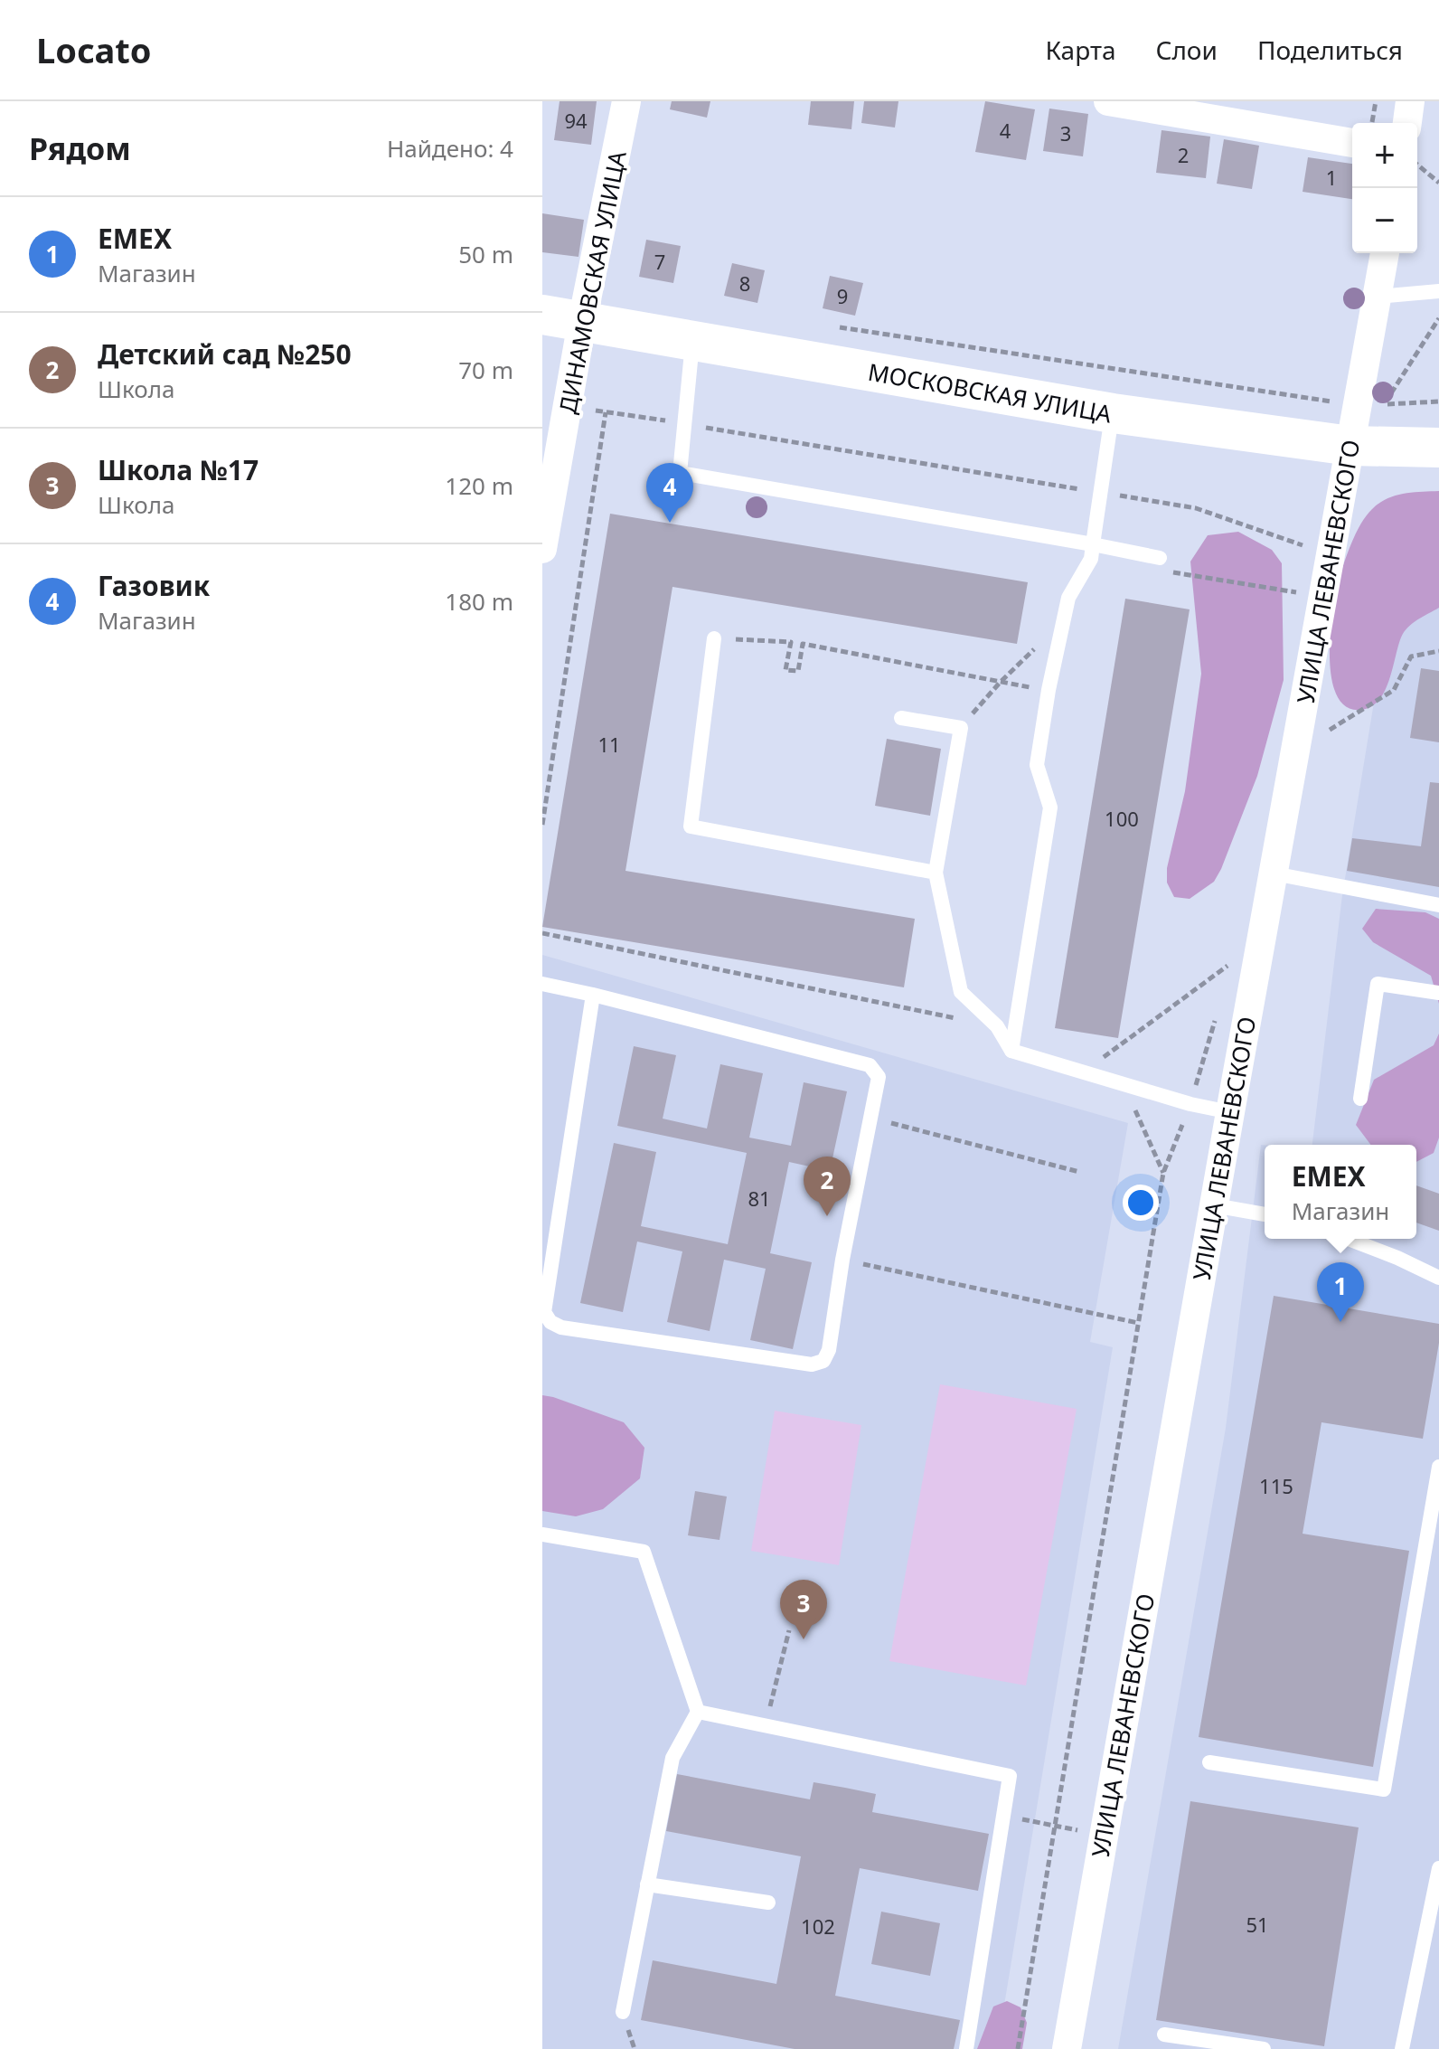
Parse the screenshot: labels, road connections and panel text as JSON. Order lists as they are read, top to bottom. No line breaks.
{"streets":{"street":["ДИНАМОВСКАЯ УЛИЦА","МОСКОВСКАЯ УЛИЦА","УЛИЦА ЛЕВАНЕВСКОГО"]},"crossings":[["ДИНАМОВСКАЯ УЛИЦА","МОСКОВСКАЯ УЛИЦА"],["МОСКОВСКАЯ УЛИЦА","УЛИЦА ЛЕВАНЕВСКОГО"]],"house_numbers":["94","4","3","2","1","7","8","9","11","100","81","115","51","102"],"page":{"header":"Locato","nav":["Карта","Слои","Поделиться"],"heading":["Рядом","Найдено: 4"],"map_buttons":["+","−"],"list":[{"mark":"1","name":"EMEX","note":"Магазин","value":"50 m"},{"mark":"2","name":"Детский сад №250","note":"Школа","value":"70 m"},{"mark":"3","name":"Школа №17","note":"Школа","value":"120 m"},{"mark":"4","name":"Газовик","note":"Магазин","value":"180 m"}],"pins":["4","2","1","3"],"popup":["EMEX","Магазин"]}}
